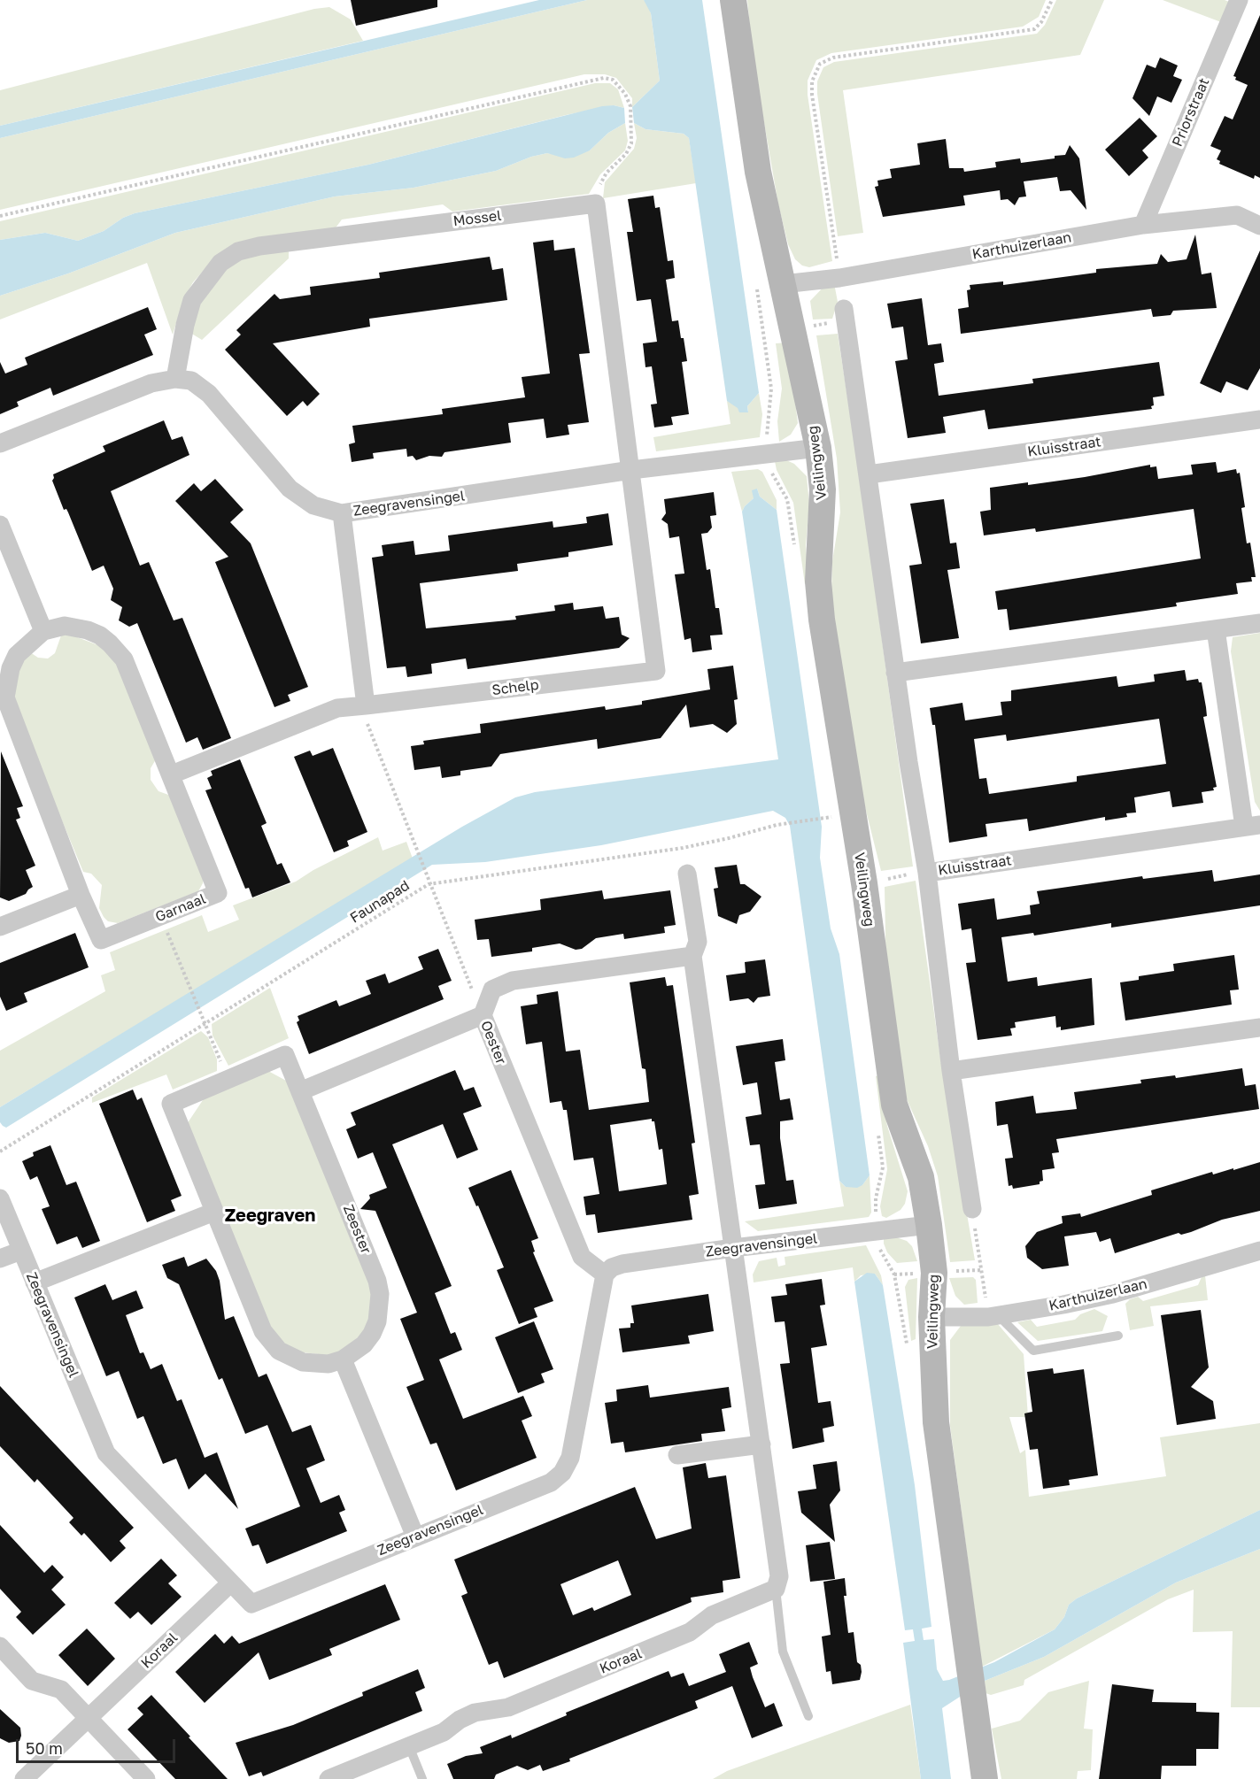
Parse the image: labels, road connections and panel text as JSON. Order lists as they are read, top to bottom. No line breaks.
{"streets":{"street":["Priorstraat","Mossel","Karthuizerlaan","Kluisstraat","Veilingweg","Zeegravensingel","Schelp","Garnaal","Oester","Zeester","Koraal"],"path":["Faunapad"]},"crossings":[["Priorstraat","Karthuizerlaan"],["Mossel","Zeegravensingel"],["Karthuizerlaan","Veilingweg"],["Veilingweg","Zeegravensingel"],["Zeegravensingel","Schelp"],["Zeegravensingel","Oester"],["Zeegravensingel","Koraal"]],"districts":["Zeegraven"],"scale_bar":"50 m"}
